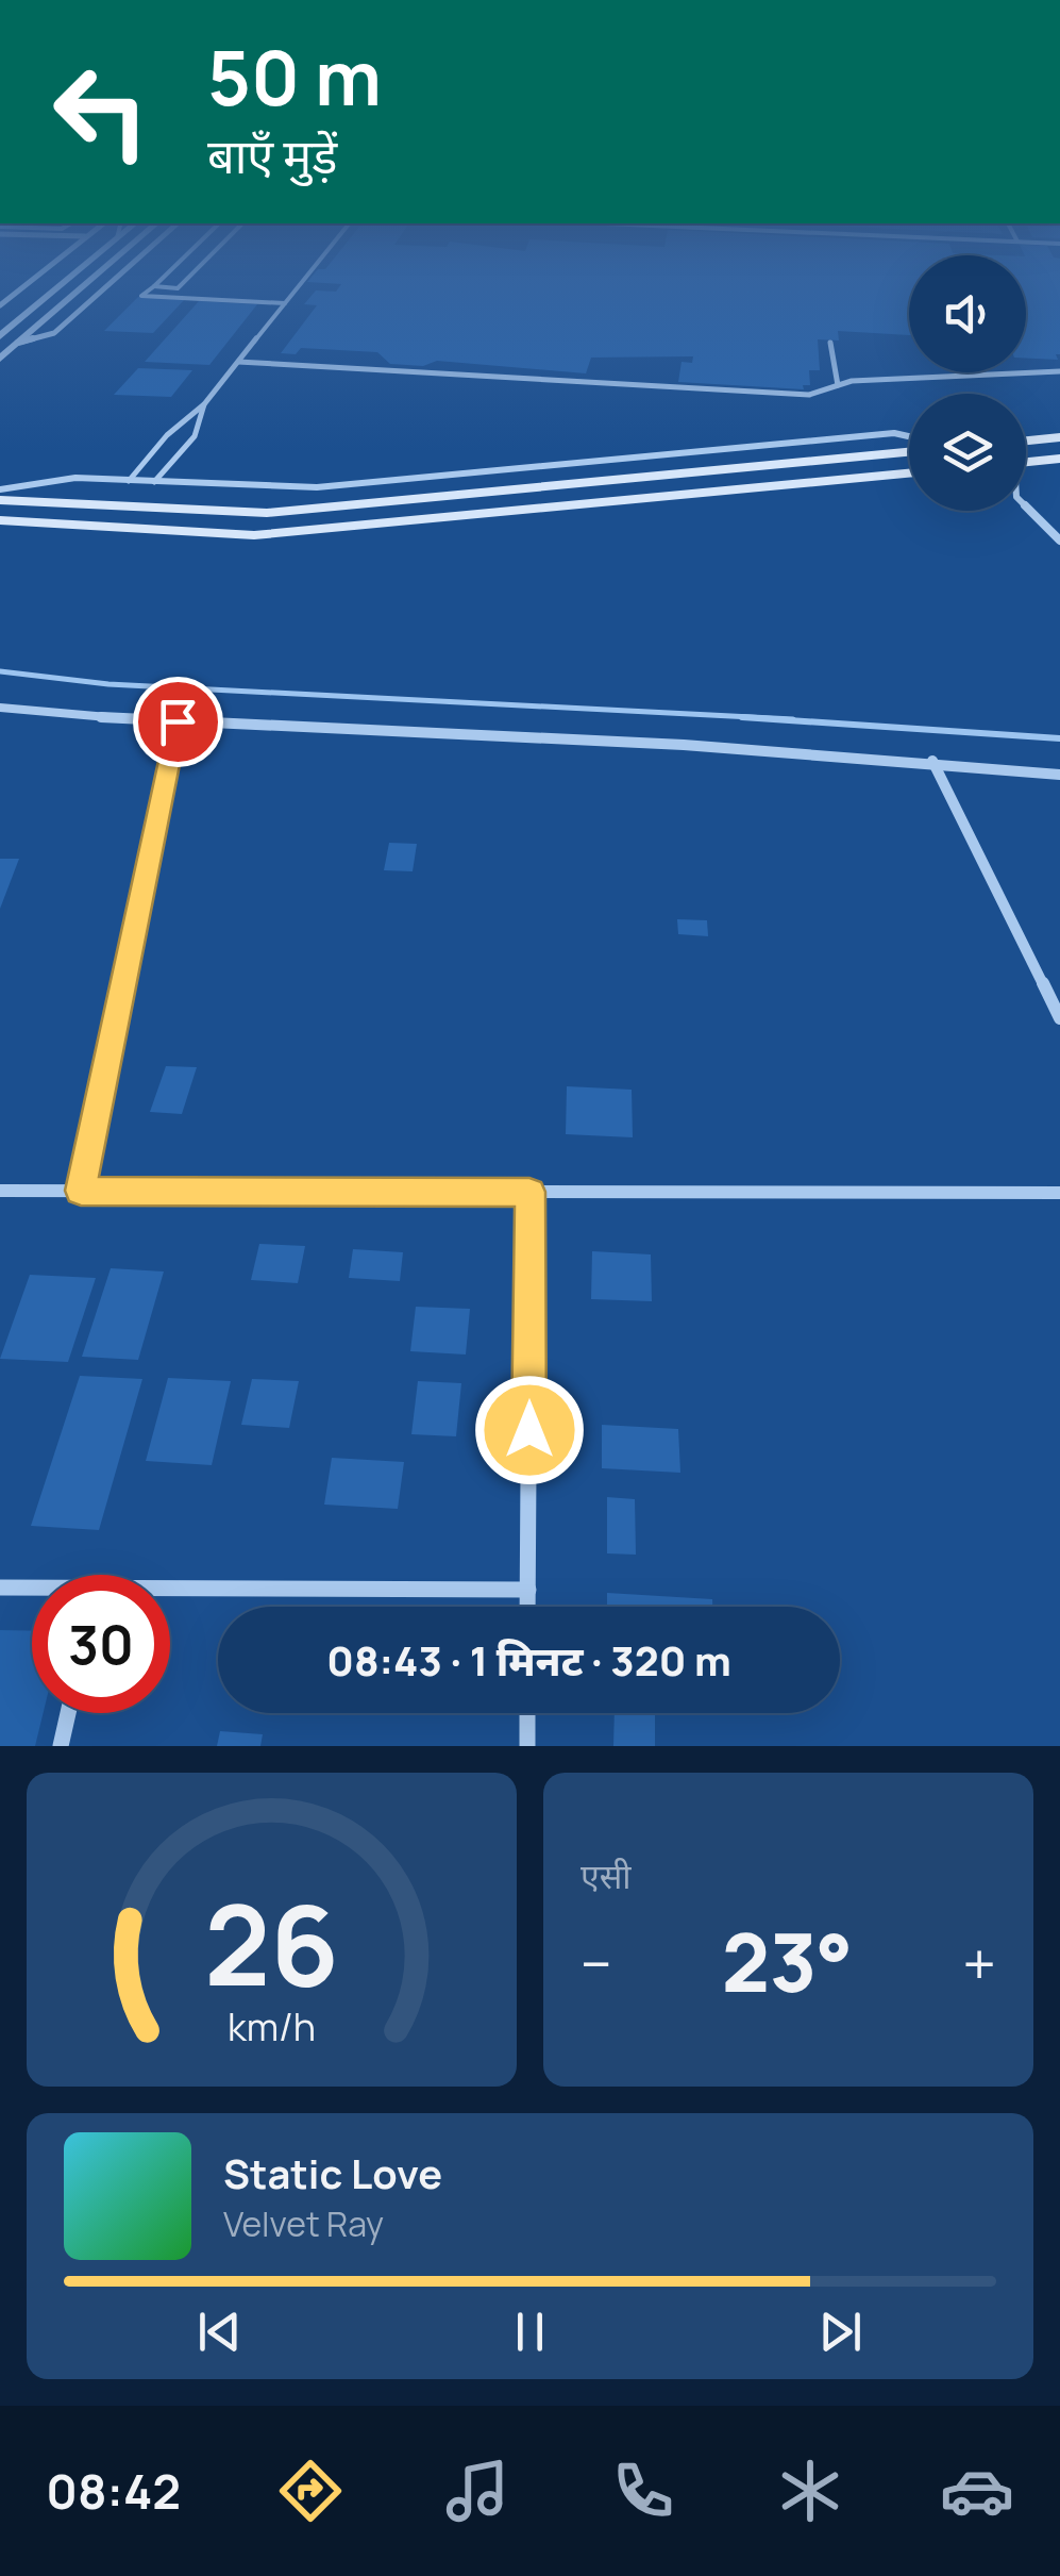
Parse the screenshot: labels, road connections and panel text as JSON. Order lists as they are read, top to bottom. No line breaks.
{"page":{"turn":["50 m","बाएँ मुड़ें"],"limit":"30","trip":"08:43 · 1 मिनट · 320 m","tile":"एसी","heat":["−","23°","+"],"song":["Static Love","Velvet Ray"],"tabs":"08:42","gauge":["26","km/h"]}}
